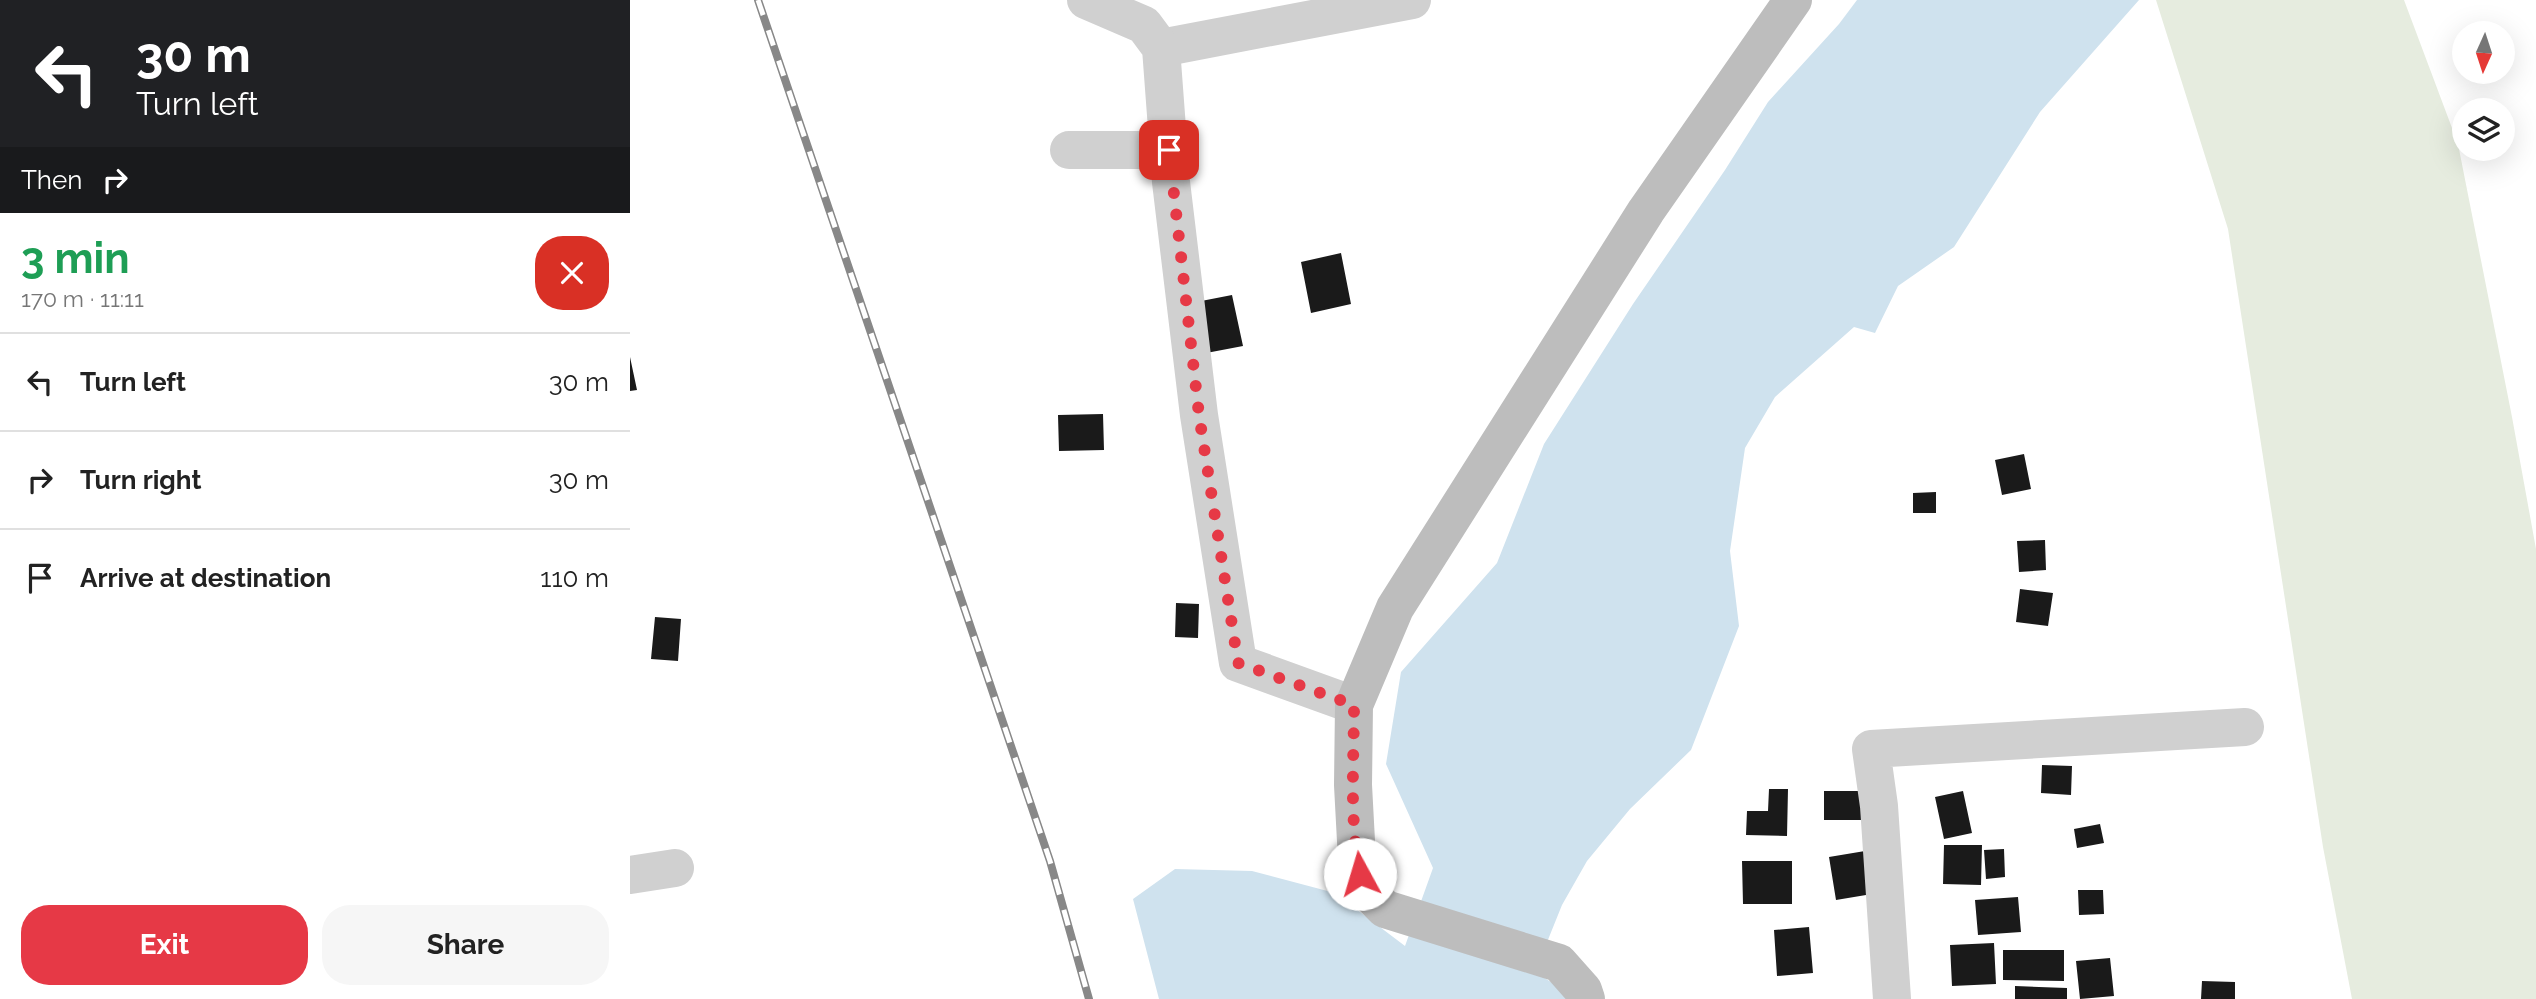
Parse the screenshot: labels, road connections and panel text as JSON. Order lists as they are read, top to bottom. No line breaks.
{"north":"bottom","page":{"turn":["30 m","Turn left"],"then":"Then","heading":["3 min","170 m · 11:11"],"list":[{"name":"Turn left","value":"30 m"},{"name":"Turn right","value":"30 m"},{"name":"Arrive at destination","value":"110 m"}],"buttons":["Exit","Share"]}}
